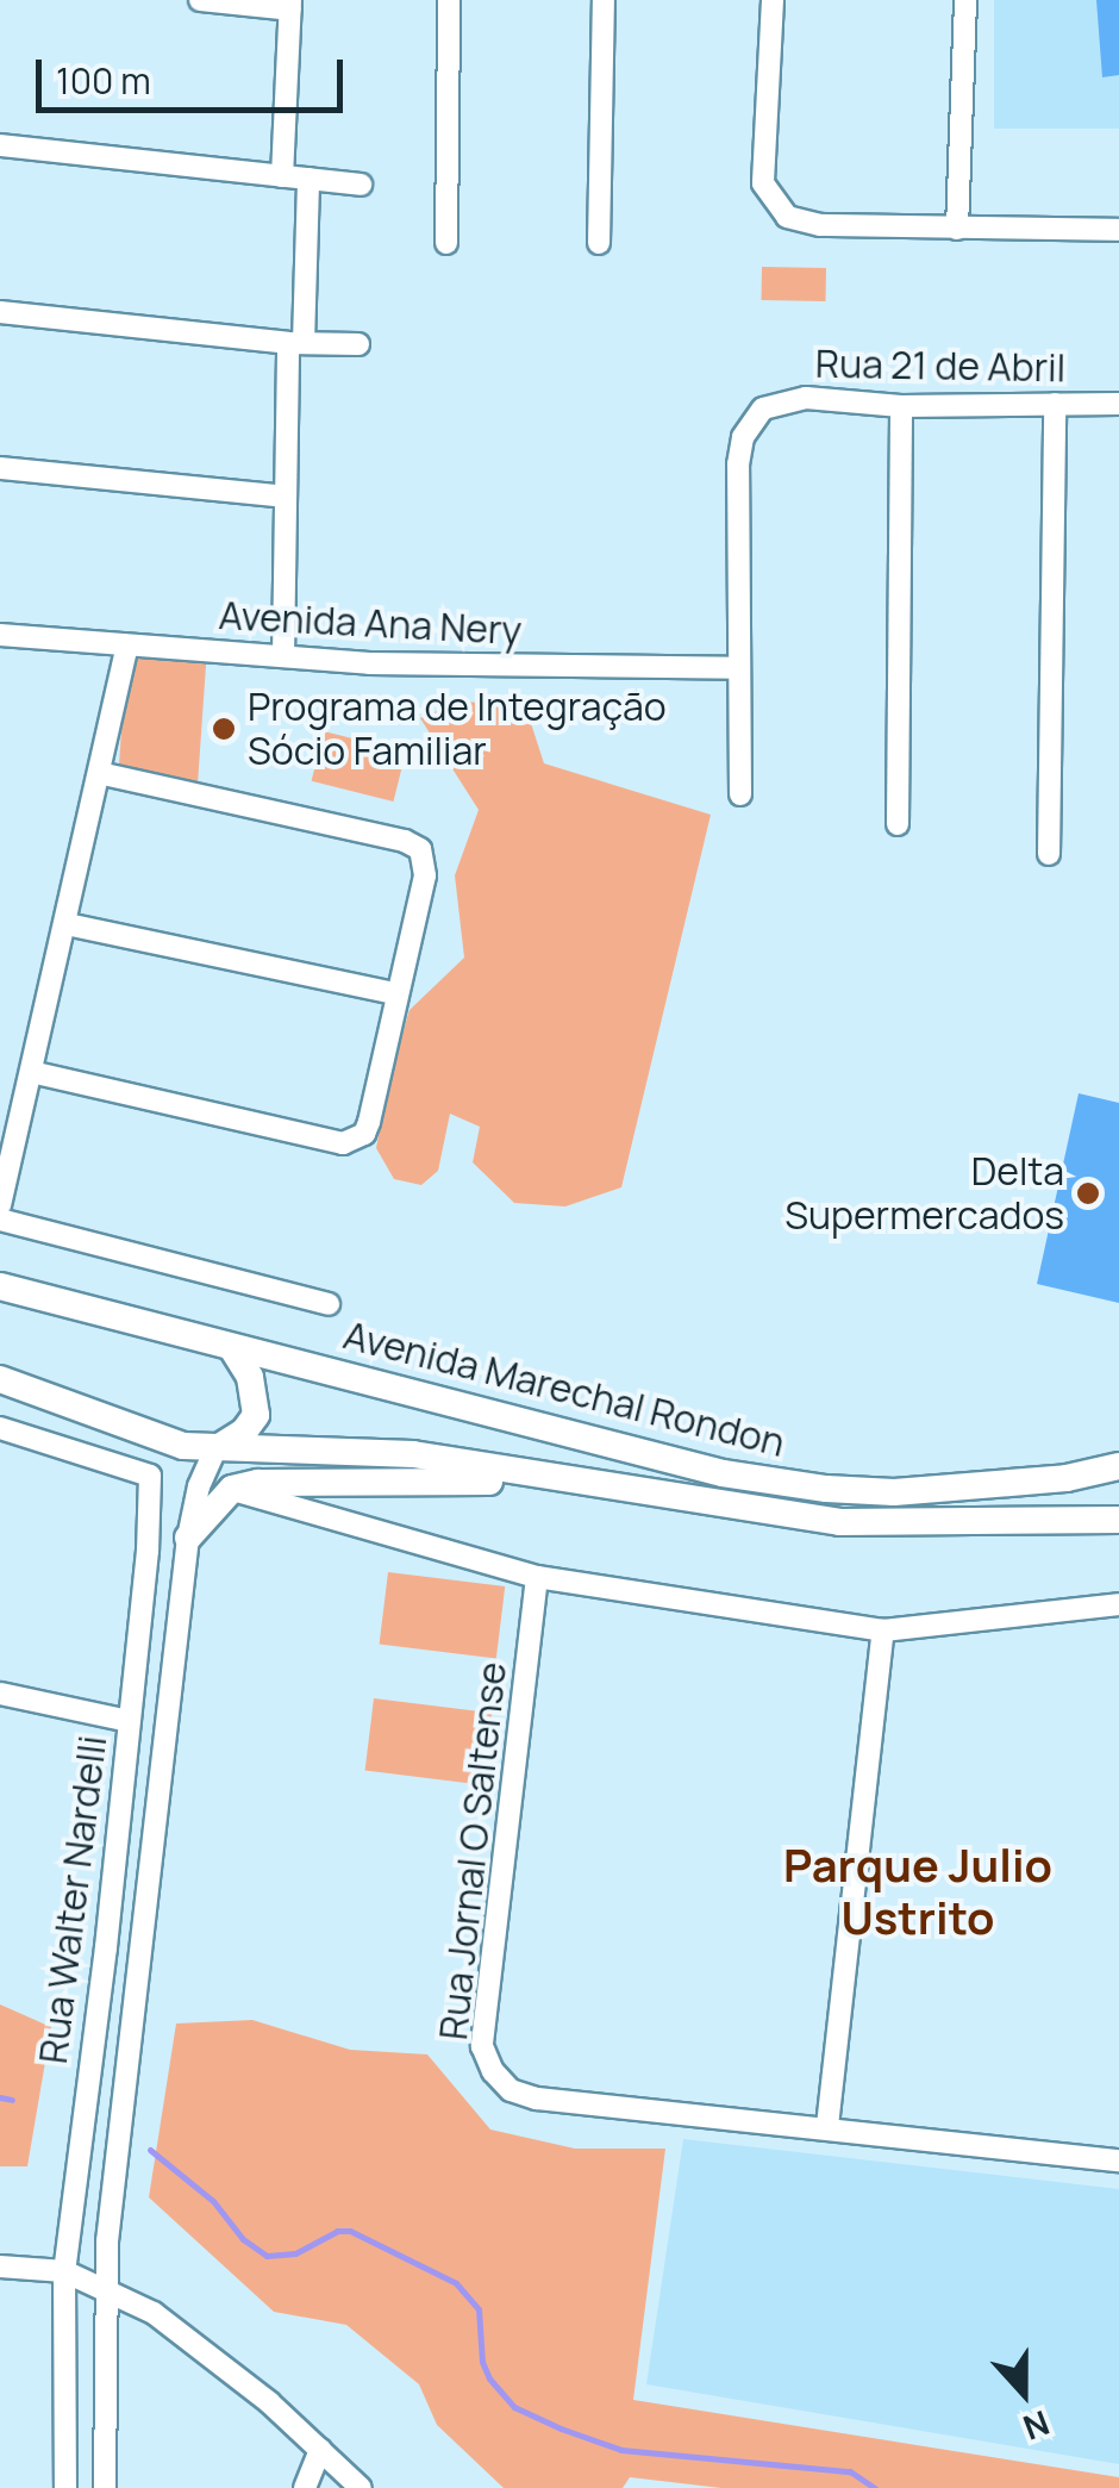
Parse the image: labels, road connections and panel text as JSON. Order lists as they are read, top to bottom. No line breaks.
{"streets":{"main road":["Avenida Marechal Rondon"],"street":["Rua 21 de Abril","Avenida Ana Nery","Rua Jornal O Saltense","Rua Walter Nardelli"]},"crossings":[["Rua 21 de Abril","Avenida Ana Nery"],["Avenida Marechal Rondon","Rua Walter Nardelli"]],"districts":["Parque Julio Ustrito"],"places":["Programa de Integração Sócio Familiar","Delta Supermercados"],"scale_bar":"100 m","north":"bottom"}
